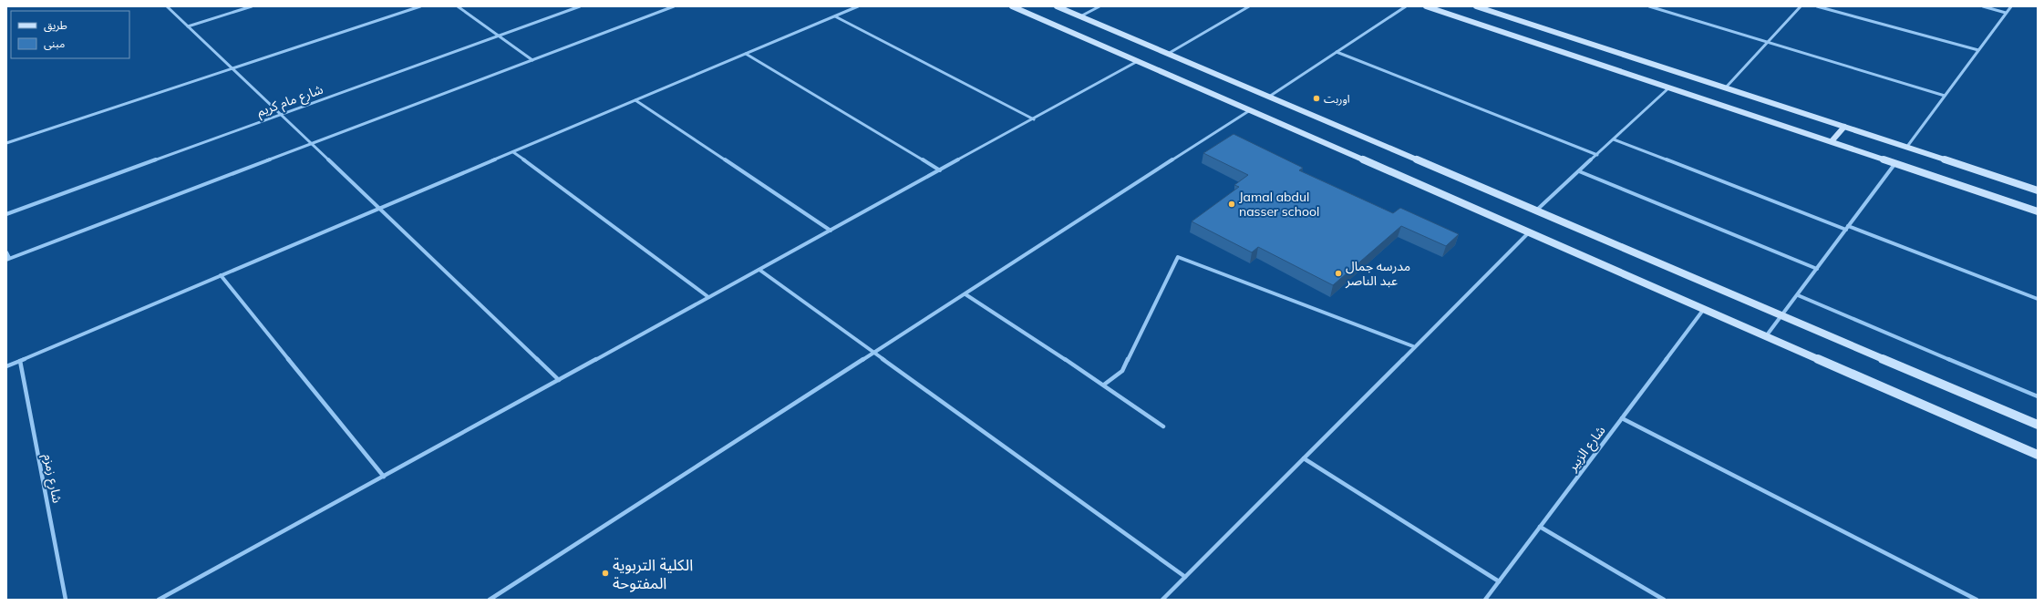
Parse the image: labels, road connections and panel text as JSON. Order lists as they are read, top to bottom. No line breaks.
{"streets":{"street":["شارع مام كريم","شارع الزبير","شارع زمزم"]},"places":["اوربت","Jamal abdul nasser school","مدرسه جمال عبد الناصر","الكلية التربوية المفتوحة"],"legend":["طريق","مبنى"]}
